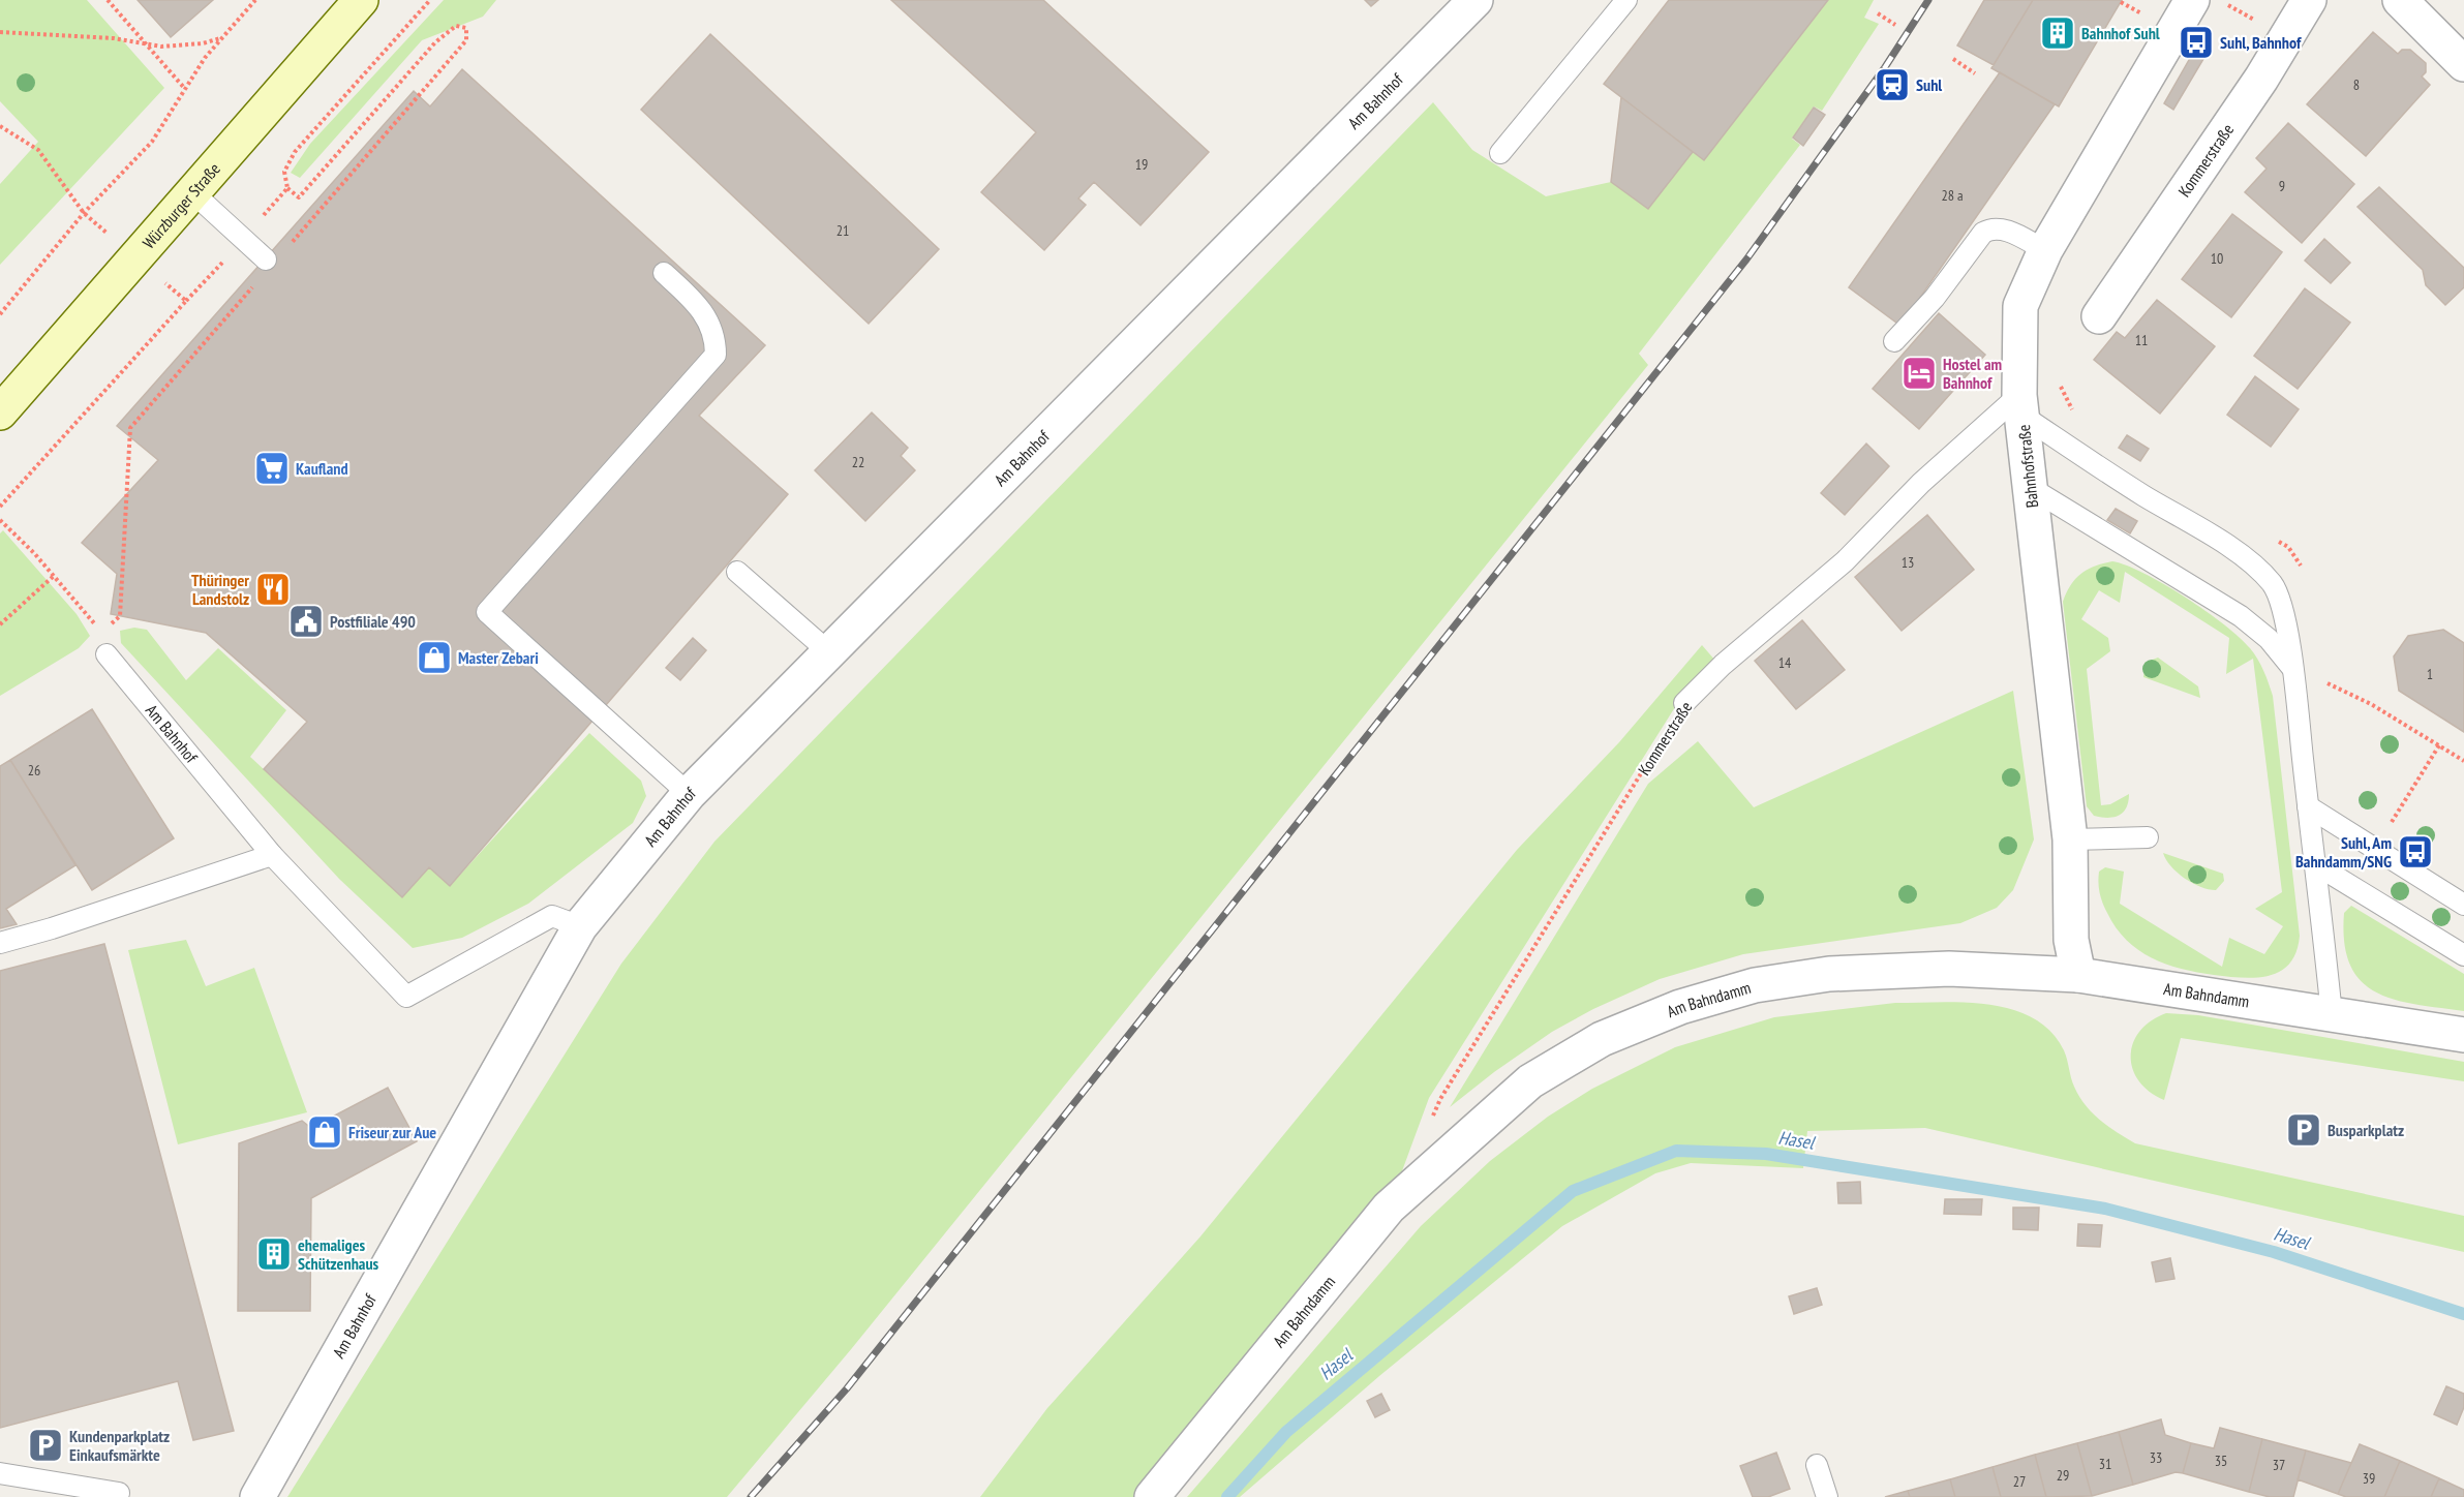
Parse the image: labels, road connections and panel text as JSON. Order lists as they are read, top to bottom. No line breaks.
{"streets":{"main road":["Würzburger Straße"],"street":["Am Bahnhof","Kommerstraße","Bahnhofstraße","Am Bahndamm"]},"crossings":[["Kommerstraße","Bahnhofstraße"],["Kommerstraße","Am Bahndamm"],["Bahnhofstraße","Am Bahndamm"]],"water":["Hasel"],"places":{"building":["Bahnhof Suhl","ehemaliges Schützenhaus"],"bus stop":["Suhl, Bahnhof","Suhl, Am Bahndamm/SNG"],"station":["Suhl"],"hotel":["Hostel am Bahnhof"],"supermarket":["Kaufland"],"restaurant":["Thüringer Landstolz"],"public building":["Postfiliale 490"],"shop":["Master Zebari","Friseur zur Aue"],"parking":["Busparkplatz","Kundenparkplatz Einkaufsmärkte"]},"house_numbers":["8","19","9","28 a","21","10","11","22","13","14","1","26","33","35","31","37","29","39","27"]}
